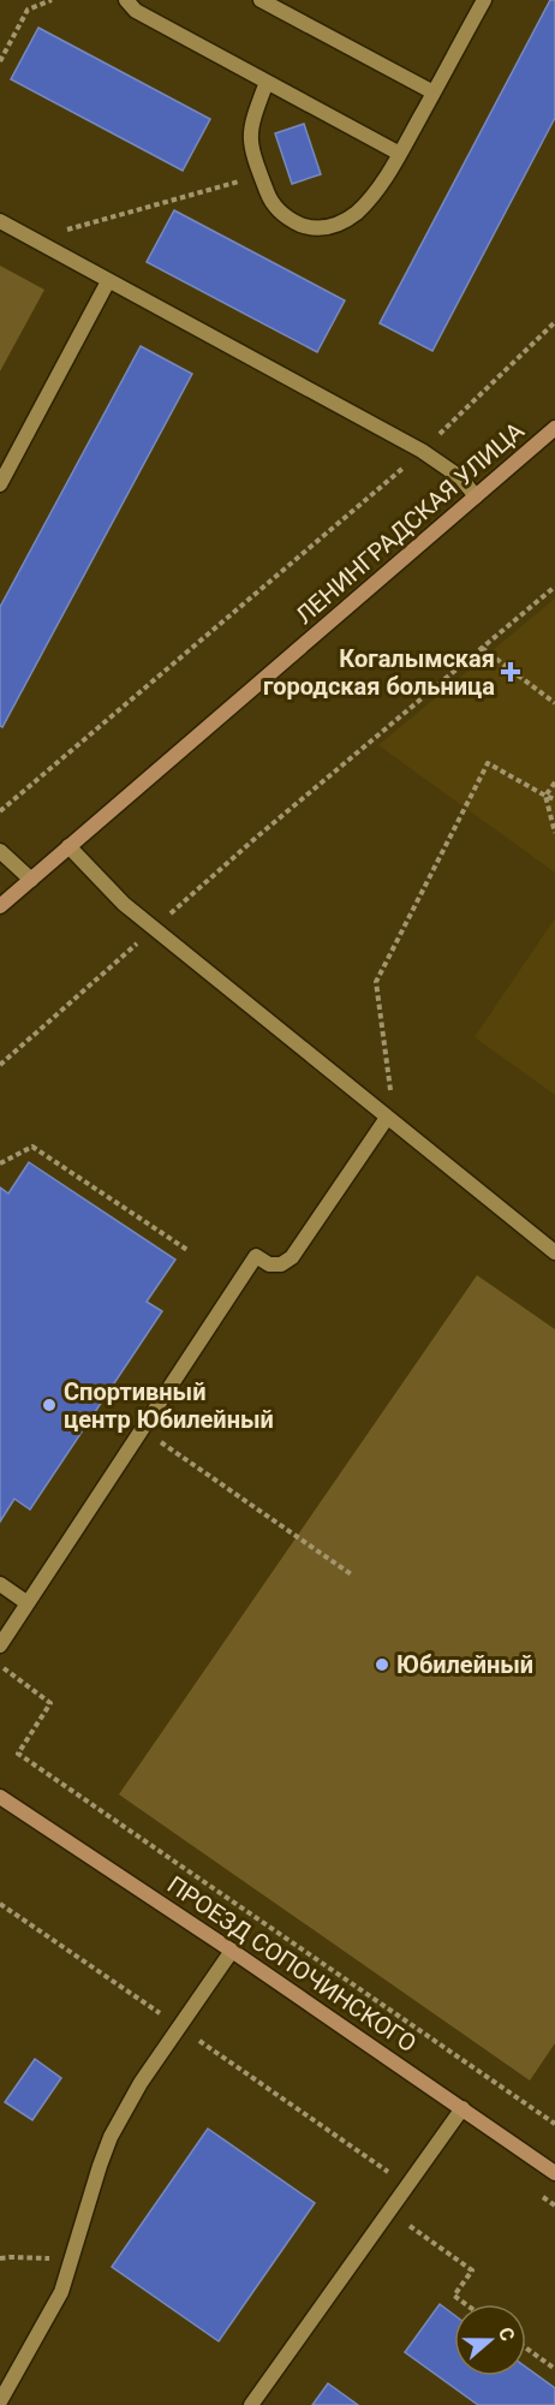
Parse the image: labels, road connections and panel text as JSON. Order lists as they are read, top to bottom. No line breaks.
{"streets":{"street":["ЛЕНИНГРАДСКАЯ УЛИЦА","ПРОЕЗД СОПОЧИНСКОГО"]},"places":{"health":["Когалымская городская больница"],"other":["Спортивный центр Юбилейный","Юбилейный"]},"north":"right"}
